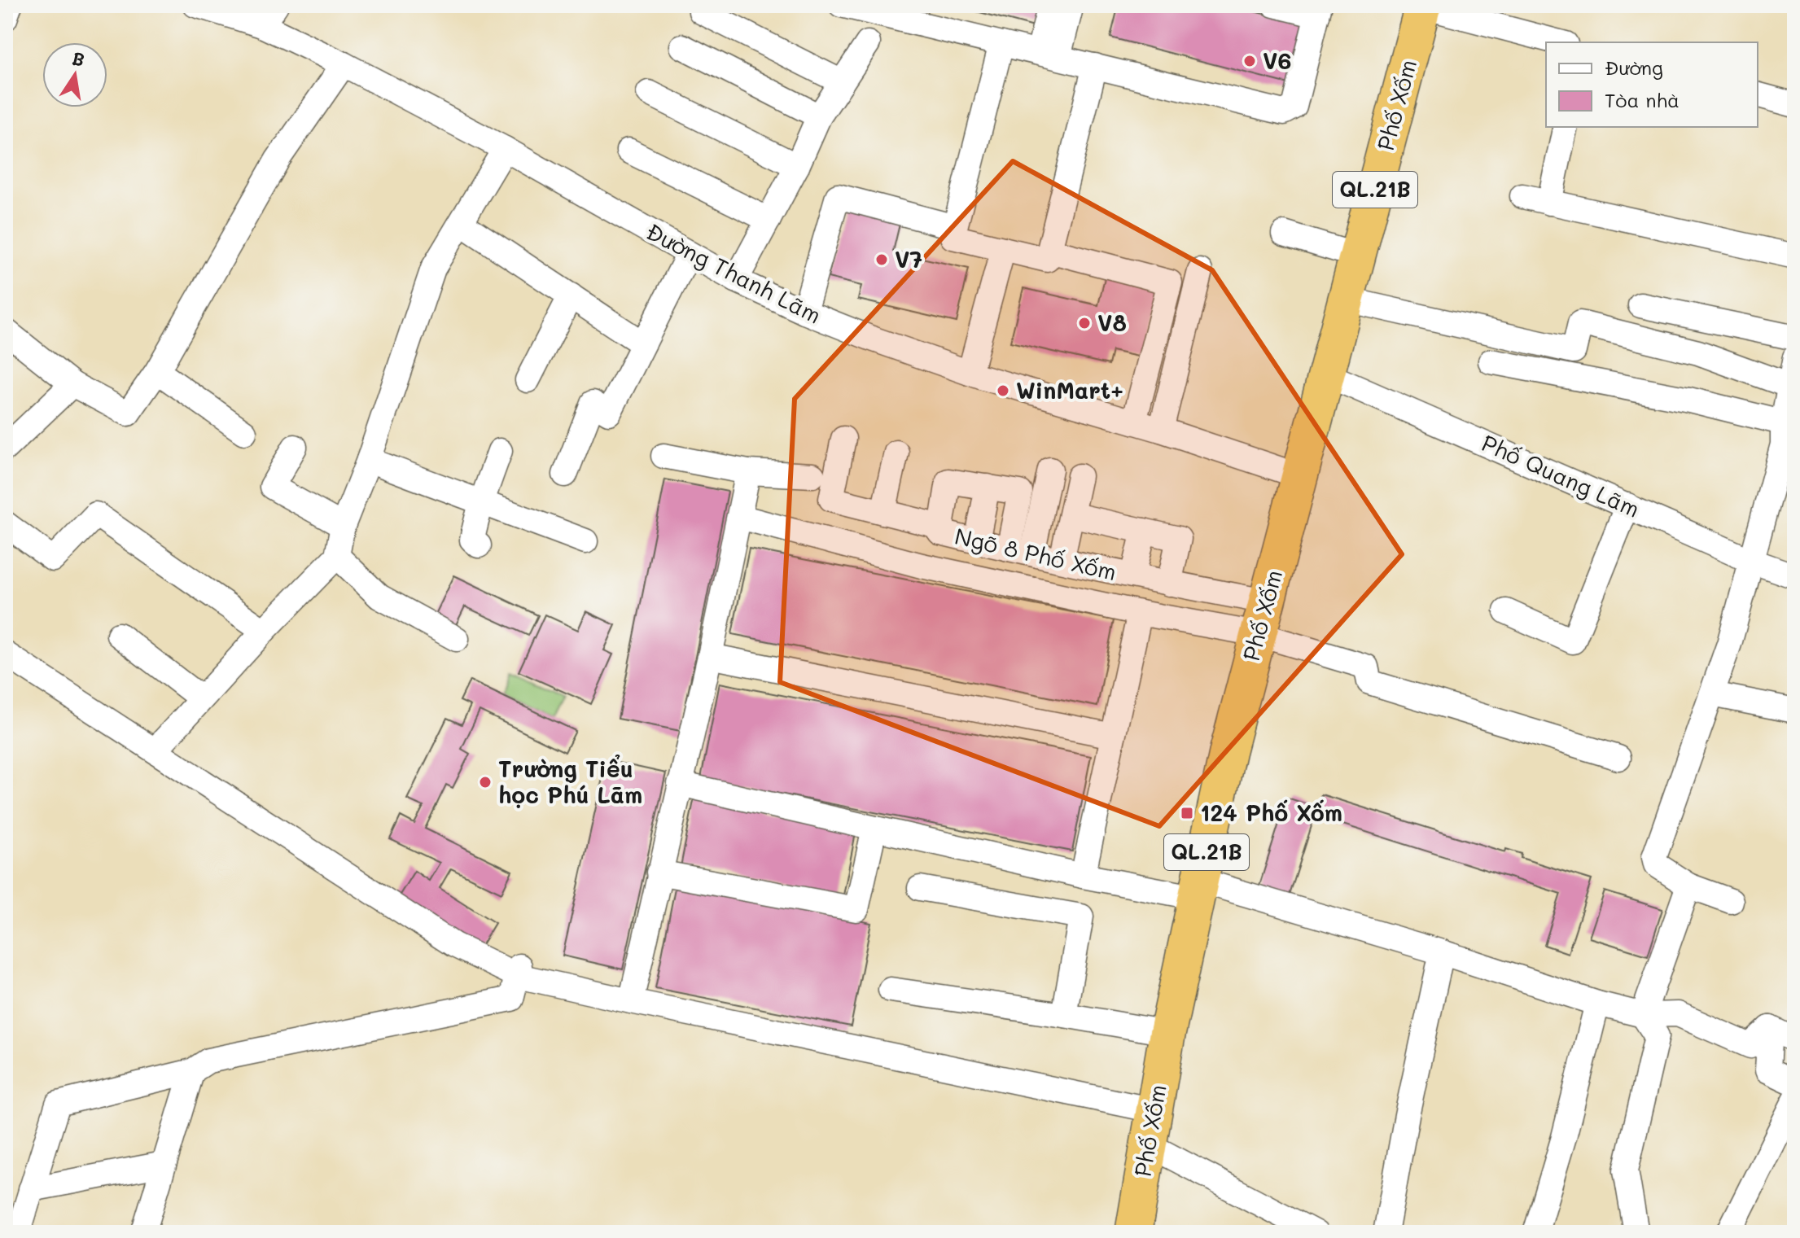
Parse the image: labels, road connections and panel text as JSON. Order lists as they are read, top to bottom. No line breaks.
{"streets":{"highway":["Phố Xốm","QL.21B"],"street":["Đường Thanh Lãm","Phố Quang Lãm","Ngõ 8 Phố Xốm"]},"crossings":[["Phố Xốm","Đường Thanh Lãm"],["Phố Xốm","Phố Quang Lãm"],["Phố Xốm","Ngõ 8 Phố Xốm"]],"places":{"other":["V6","V7","V8","WinMart+","Trường Tiểu học Phú Lãm"],"transit":["124 Phố Xốm"]},"legend":["Đường","Tòa nhà"],"north":"top"}
